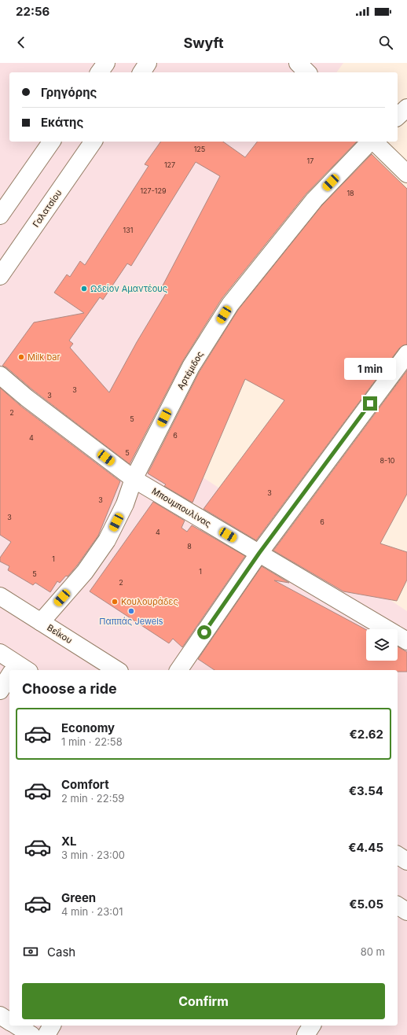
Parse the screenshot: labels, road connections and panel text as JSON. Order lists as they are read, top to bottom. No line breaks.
{"streets":{"street":["Γαλατσίου","Αρτέμιδος","Μπουμπουλίνας","Βεΐκου"]},"crossings":[["Αρτέμιδος","Μπουμπουλίνας"],["Αρτέμιδος","Βεΐκου"]],"places":["Ωδείον Αμαντέους","Milk bar","Κουλουράδες","Παππάς Jewels"],"house_numbers":["125","17","127","127-129","18","131","3","3","2","5","6","4","5","8-10","3","3","3","6","4","8","1","1","5","2"],"page":{"status":"22:56","header":"Swyft","banner":["Γρηγόρης","Εκάτης"],"bubble":"1 min","heading":"Choose a ride","list":[{"name":"Economy","note":"1 min · 22:58","value":"€2.62"},{"name":"Comfort","note":"2 min · 22:59","value":"€3.54"},{"name":"XL","note":"3 min · 23:00","value":"€4.45"},{"name":"Green","note":"4 min · 23:01","value":"€5.05"}],"pay":["Cash","80 m"],"buttons":"Confirm"}}
